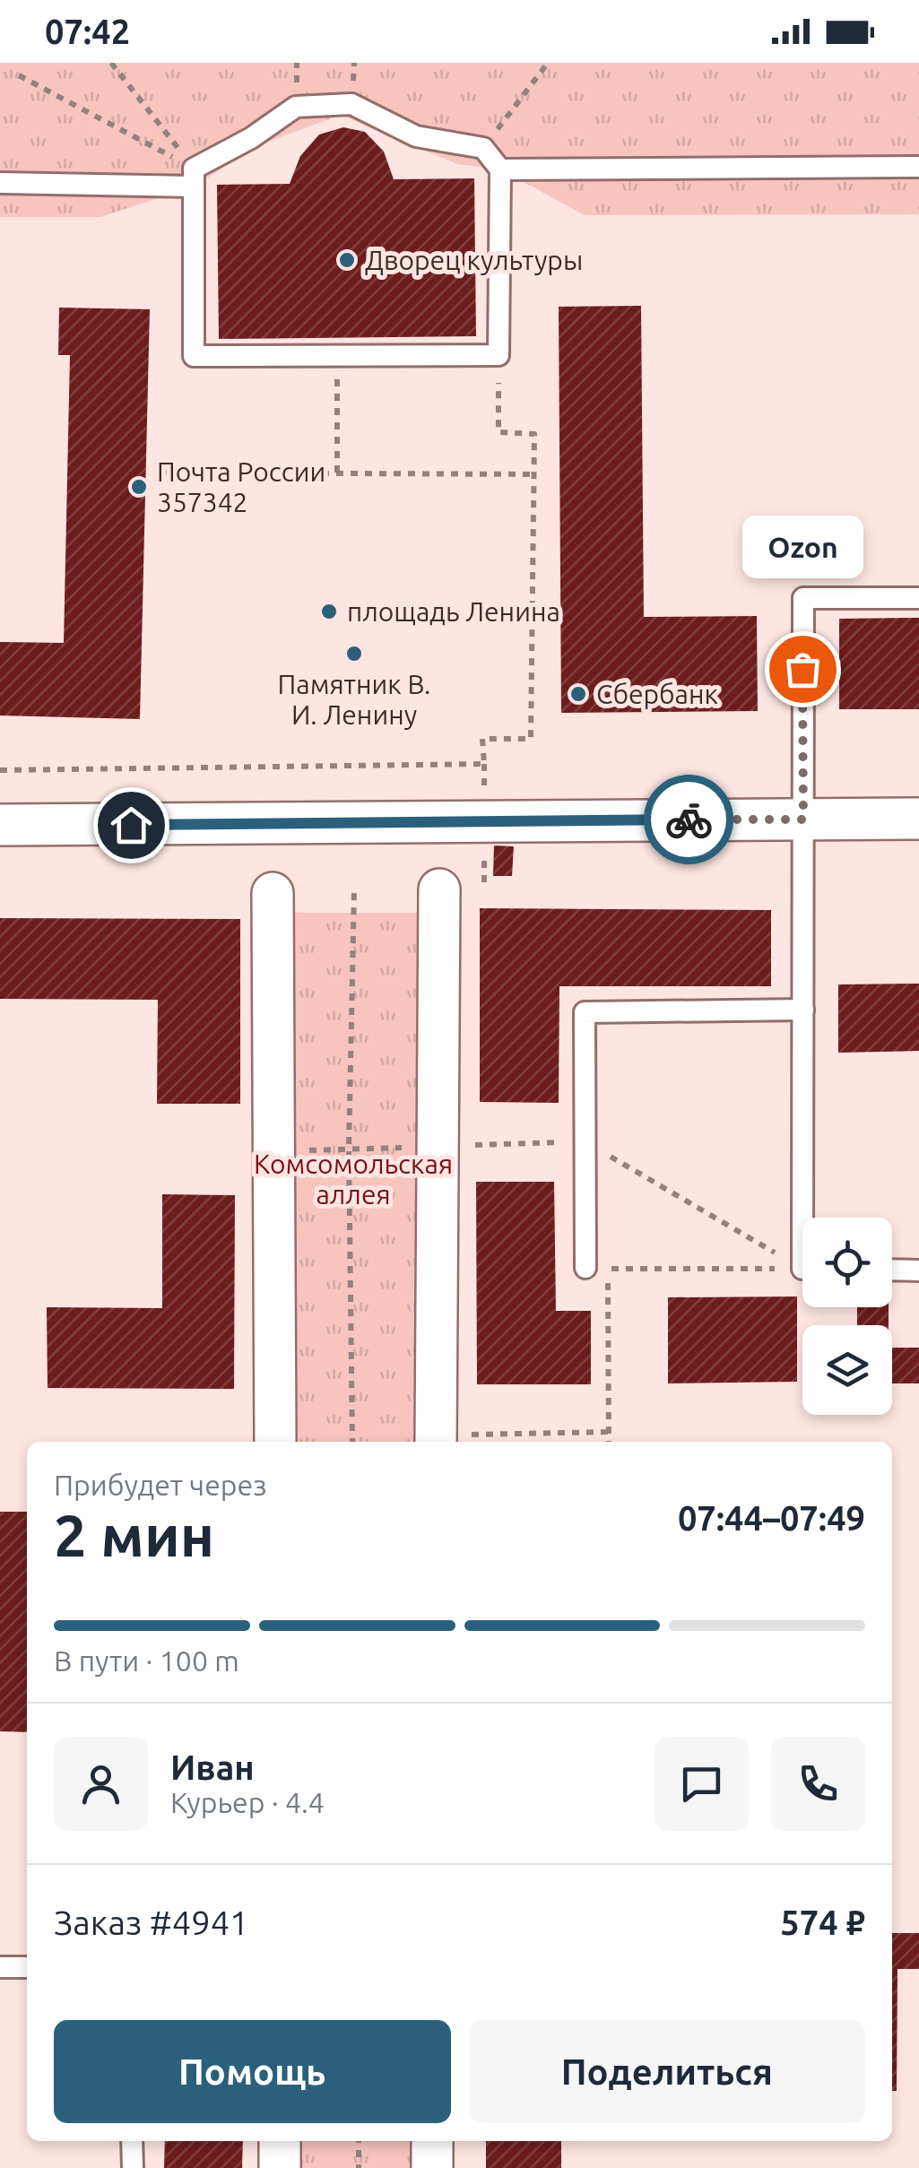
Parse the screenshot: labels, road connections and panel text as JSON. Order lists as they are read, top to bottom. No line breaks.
{"parks":["Комсомольская аллея"],"places":["Дворец культуры","Почта России 357342","площадь Ленина","Памятник В. И. Ленину","Ozon","Сбербанк"],"page":{"status":"07:42","bubble":"Ozon","heading":["2 мин","Прибудет через","07:44–07:49"],"panel":["Иван","Курьер · 4.4","Заказ #4941","574 ₽"],"bar":"В пути · 100 m","buttons":["Помощь","Поделиться"]}}
